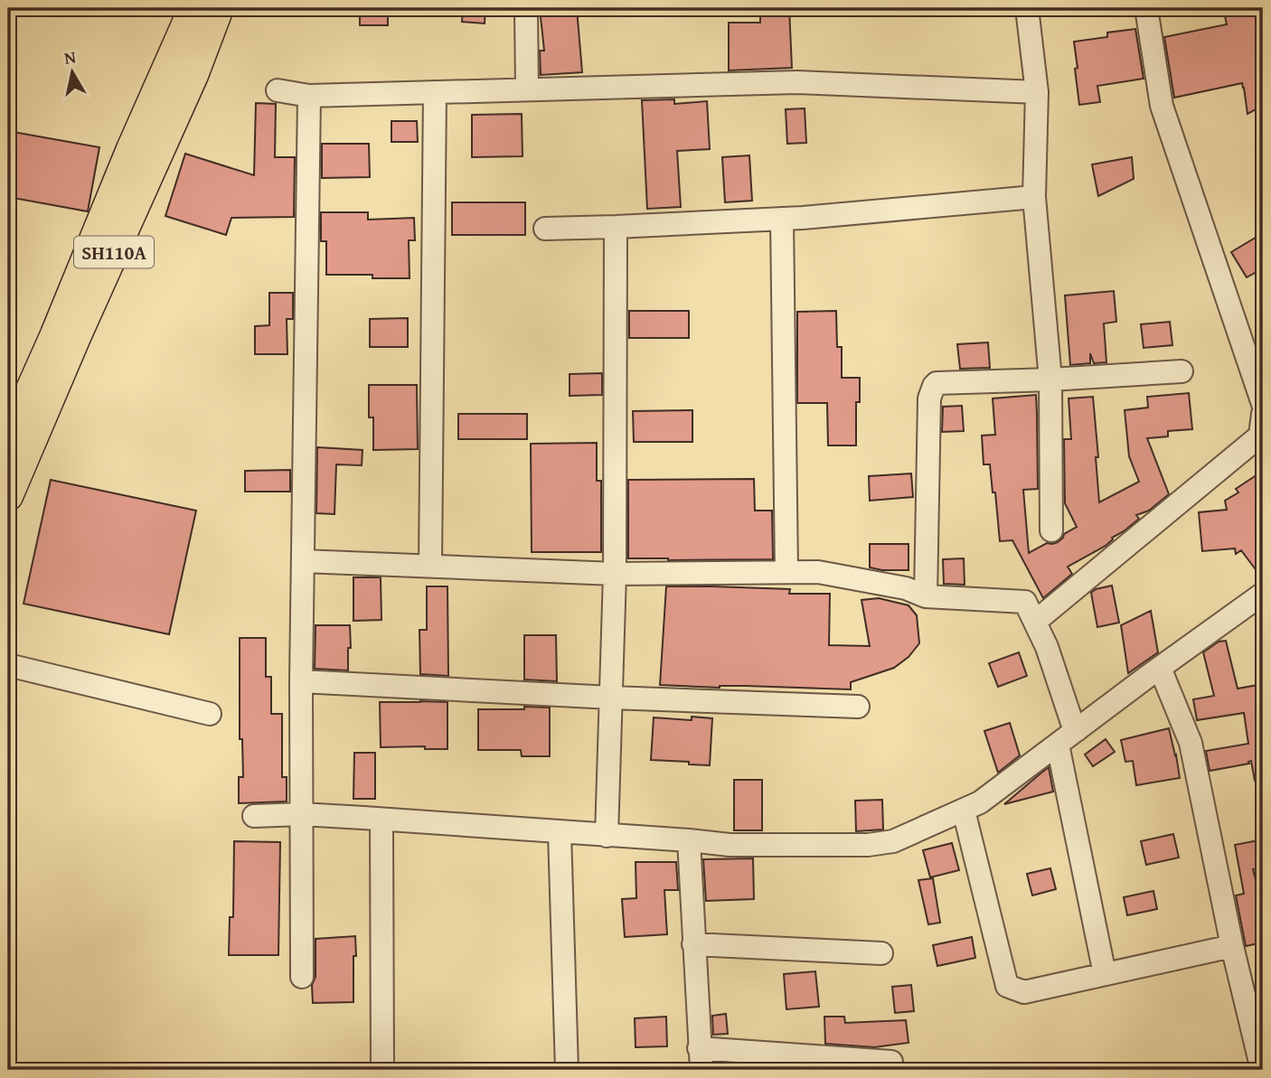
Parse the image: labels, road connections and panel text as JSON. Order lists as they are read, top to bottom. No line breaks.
{"streets":{"main road":["SH110A"]},"north":"top"}
